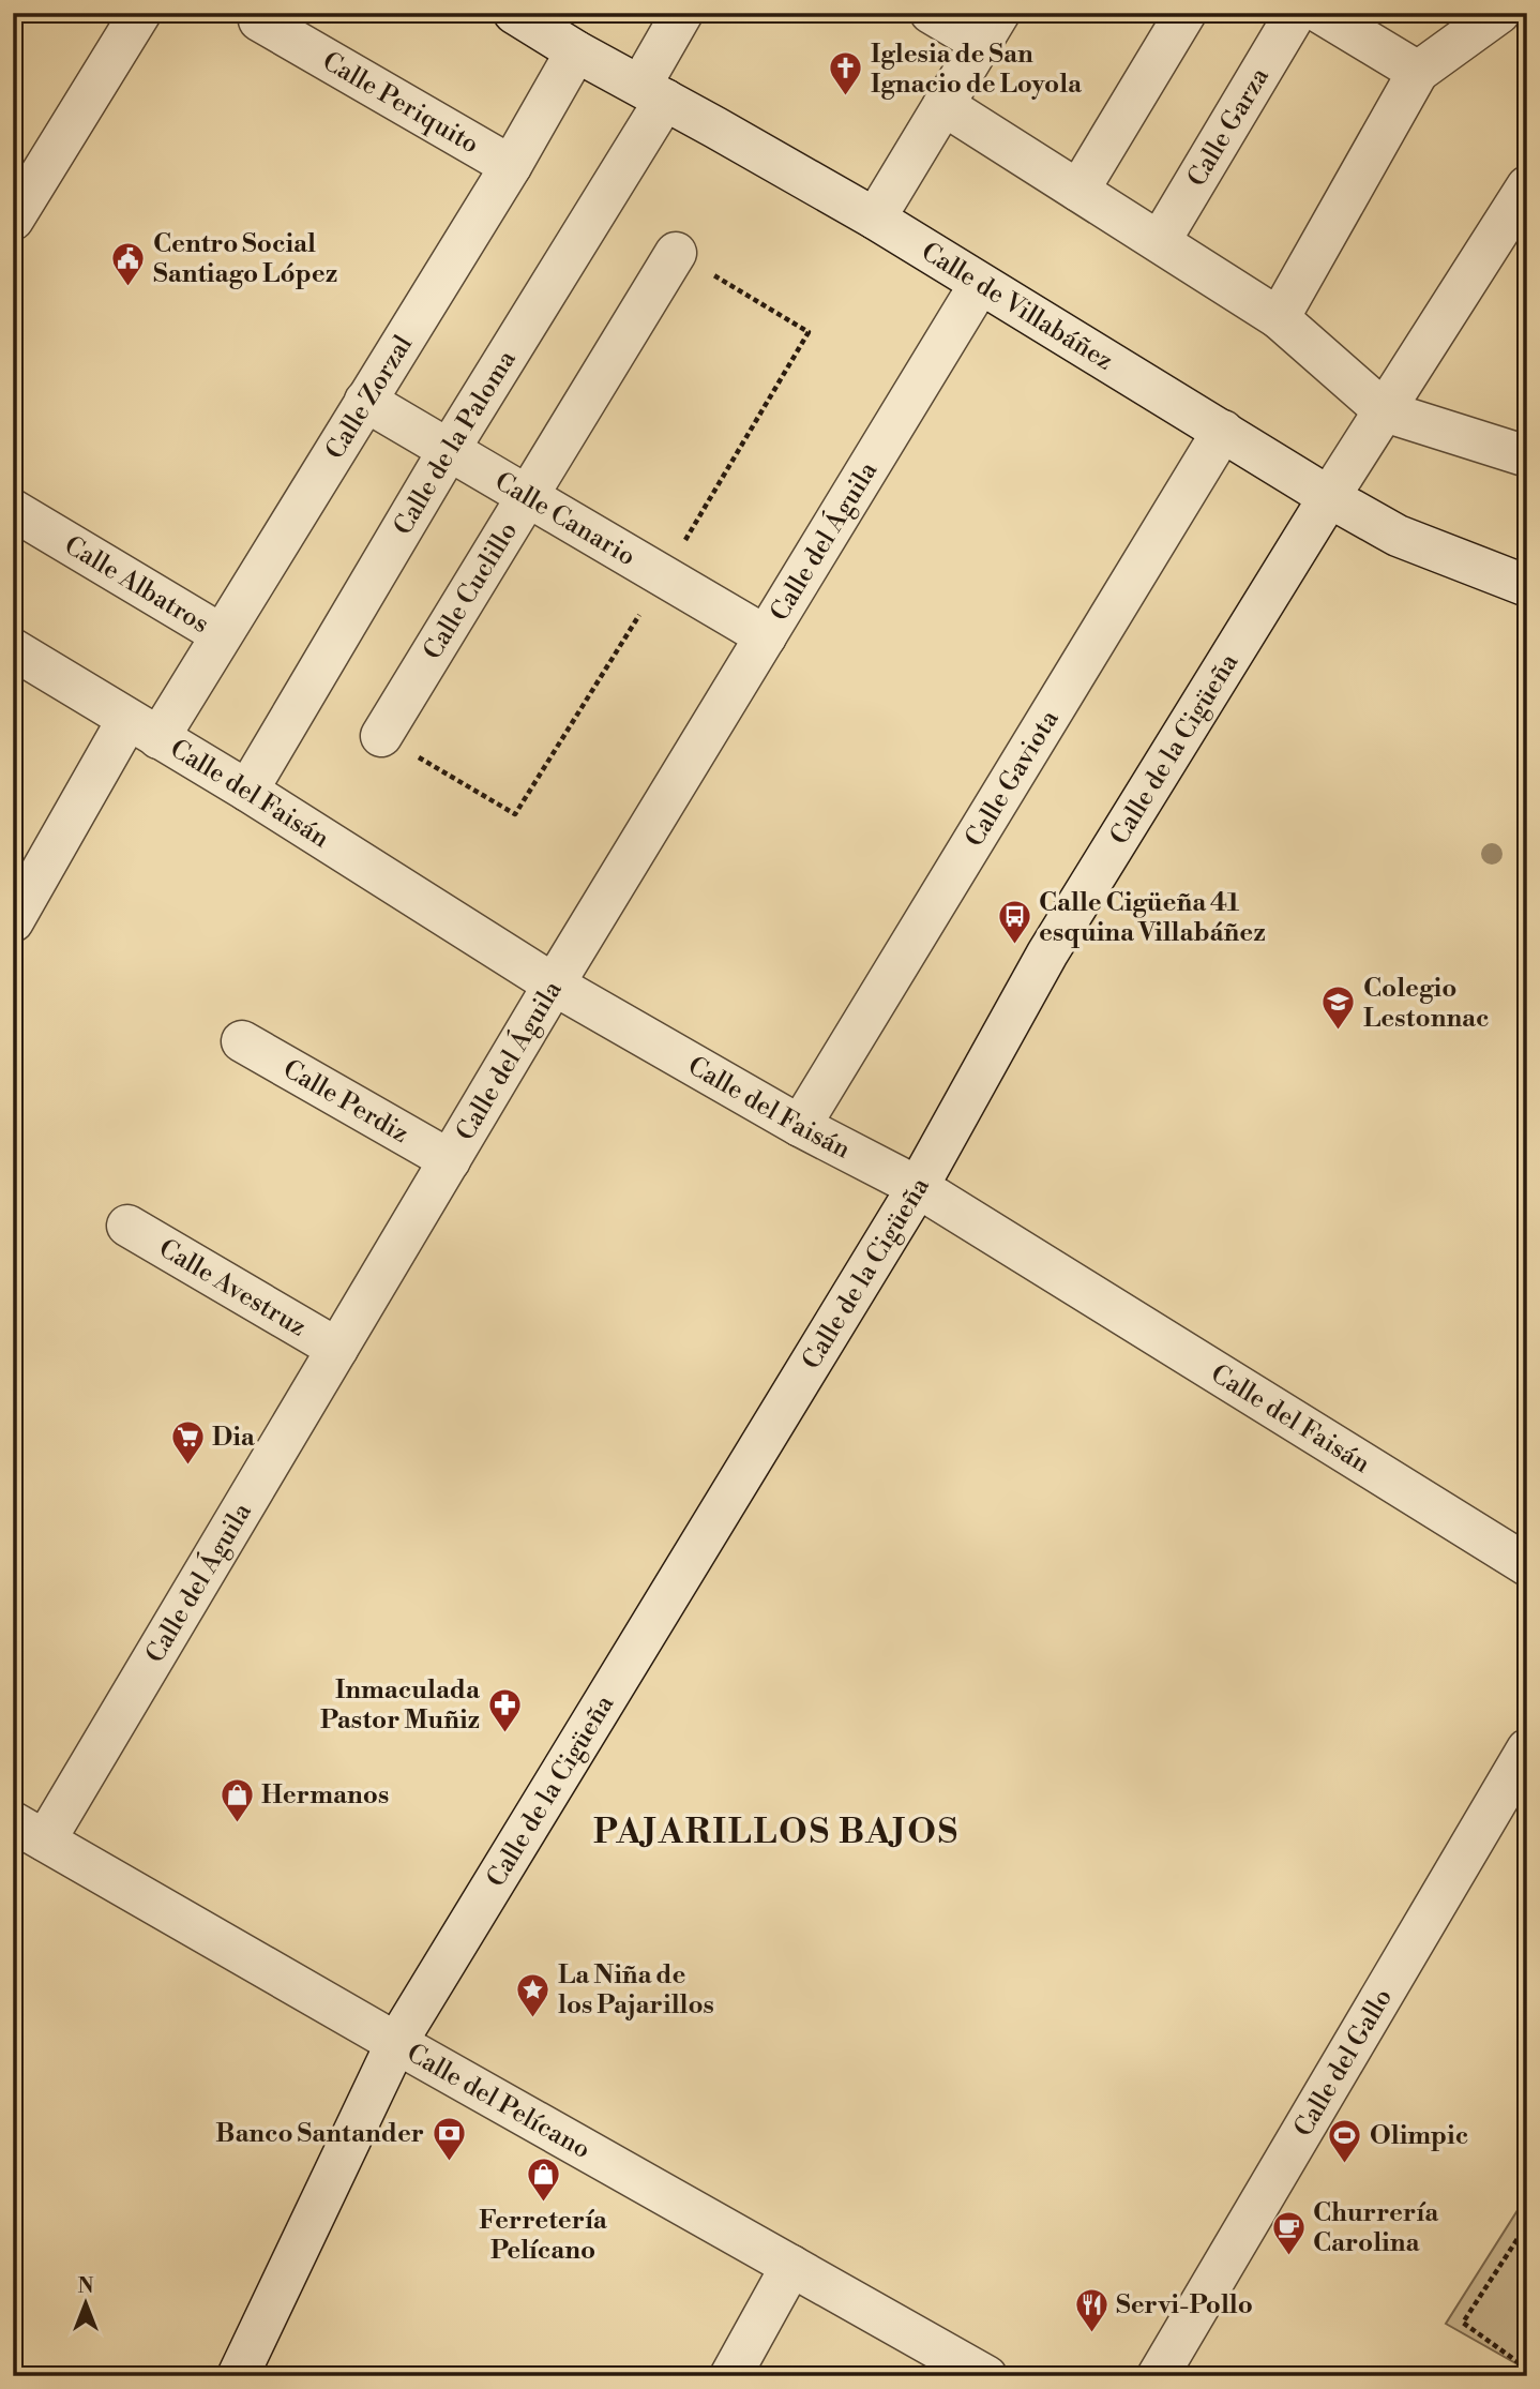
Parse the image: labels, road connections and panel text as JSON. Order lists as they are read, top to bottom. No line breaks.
{"streets":{"street":["Calle Periquito","Calle Garza","Calle de Villabáñez","Calle Zorzal","Calle de la Paloma","Calle Canario","Calle del Águila","Calle Albatros","Calle Cuclillo","Calle de la Cigüeña","Calle Gaviota","Calle del Faisán","Calle Perdiz","Calle Avestruz","Calle del Gallo","Calle del Pelícano"]},"crossings":[["Calle Periquito","Calle Zorzal"],["Calle de Villabáñez","Calle Zorzal"],["Calle de Villabáñez","Calle de la Paloma"],["Calle de Villabáñez","Calle del Águila"],["Calle de Villabáñez","Calle de la Cigüeña"],["Calle de Villabáñez","Calle Gaviota"],["Calle Zorzal","Calle Canario"],["Calle Zorzal","Calle Albatros"],["Calle Zorzal","Calle del Faisán"],["Calle de la Paloma","Calle Canario"],["Calle de la Paloma","Calle del Faisán"],["Calle Canario","Calle del Águila"],["Calle Canario","Calle Cuclillo"],["Calle del Águila","Calle del Faisán"],["Calle del Águila","Calle Perdiz"],["Calle del Águila","Calle Avestruz"],["Calle del Águila","Calle del Pelícano"],["Calle de la Cigüeña","Calle del Faisán"],["Calle de la Cigüeña","Calle del Pelícano"],["Calle Gaviota","Calle del Faisán"]],"districts":["PAJARILLOS BAJOS"],"places":{"church":["Iglesia de San Ignacio de Loyola"],"public building":["Centro Social Santiago López"],"bus stop":["Calle Cigüeña 41 esquina Villabáñez"],"school or university":["Colegio Lestonnac"],"supermarket":["Dia"],"pharmacy":["Inmaculada Pastor Muñiz"],"shop":["Hermanos","Ferretería Pelícano"],"place":["La Niña de los Pajarillos"],"bank":["Banco Santander"],"sports":["Olimpic"],"cafe":["Churrería Carolina"],"restaurant":["Servi-Pollo"]},"north":"top"}
